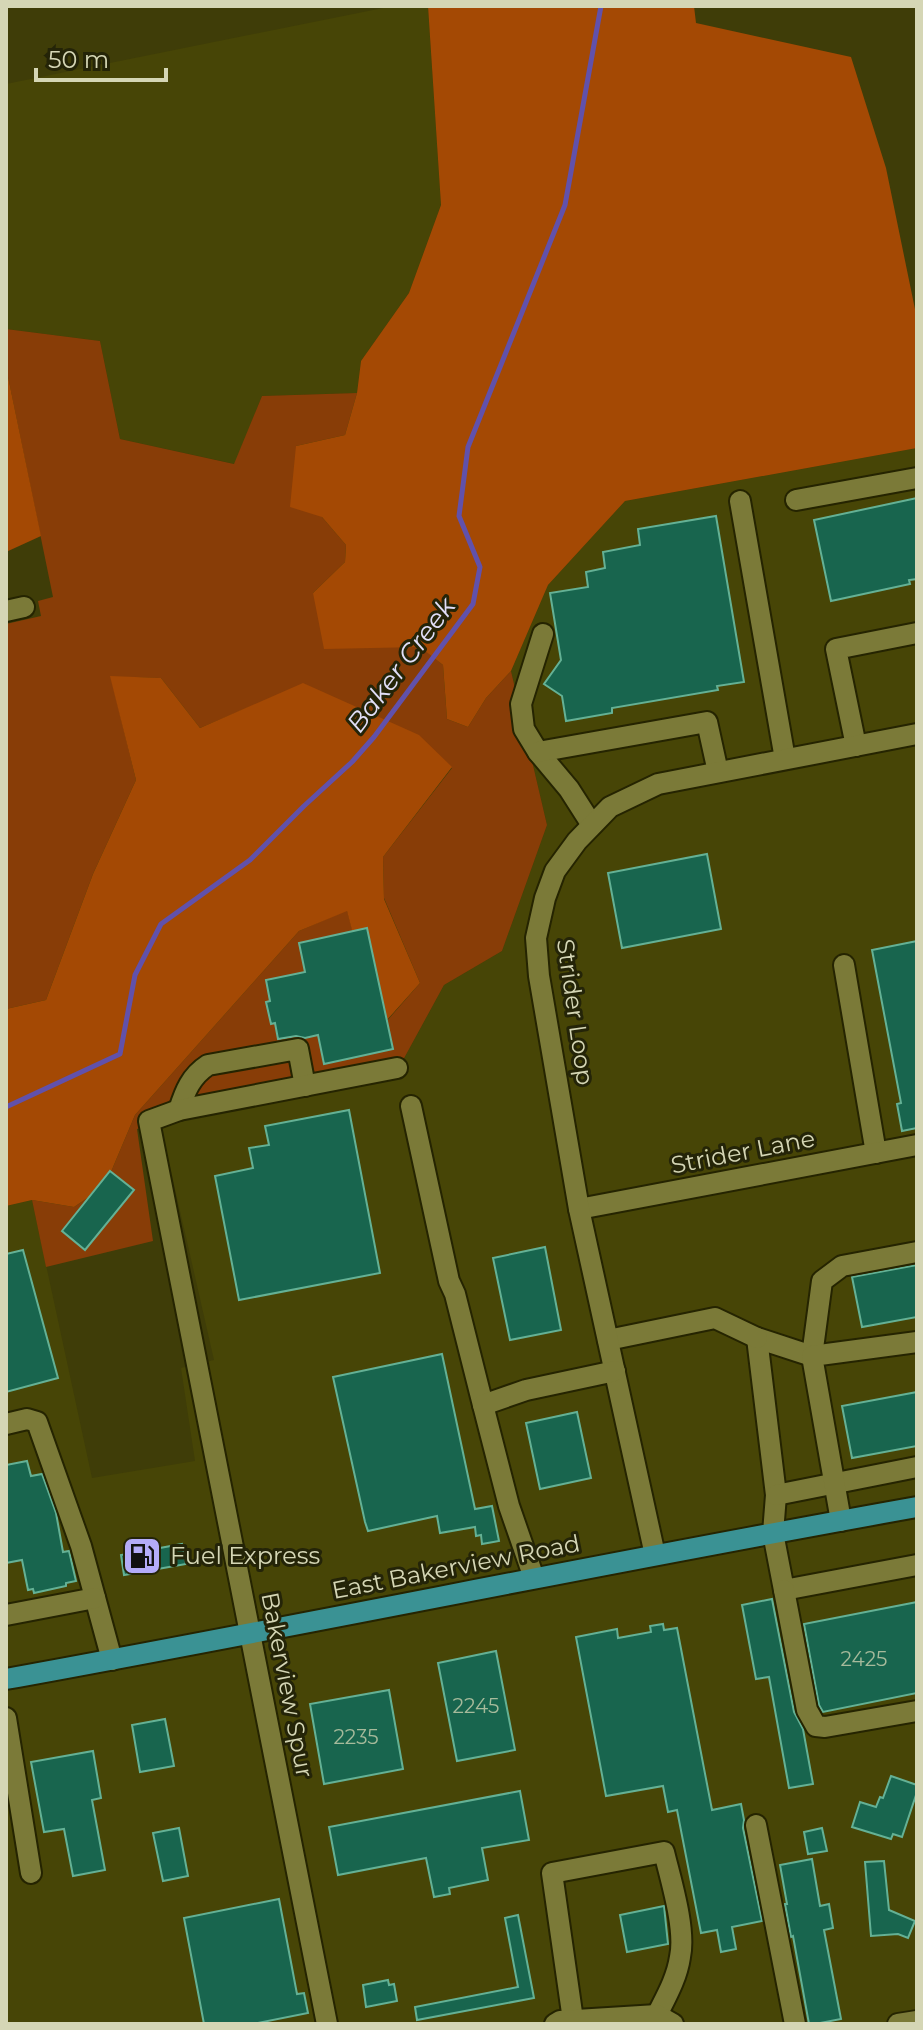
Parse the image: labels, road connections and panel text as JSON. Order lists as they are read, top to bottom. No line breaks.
{"streets":{"main road":["East Bakerview Road"],"street":["Strider Loop","Strider Lane","Bakerview Spur"]},"crossings":[["Strider Loop","Strider Lane"],["Strider Loop","East Bakerview Road"],["East Bakerview Road","Bakerview Spur"]],"water":["Baker Creek"],"places":{"fuel station":["Fuel Express"]},"house_numbers":["2425","2245","2235"],"scale_bar":"50 m"}
